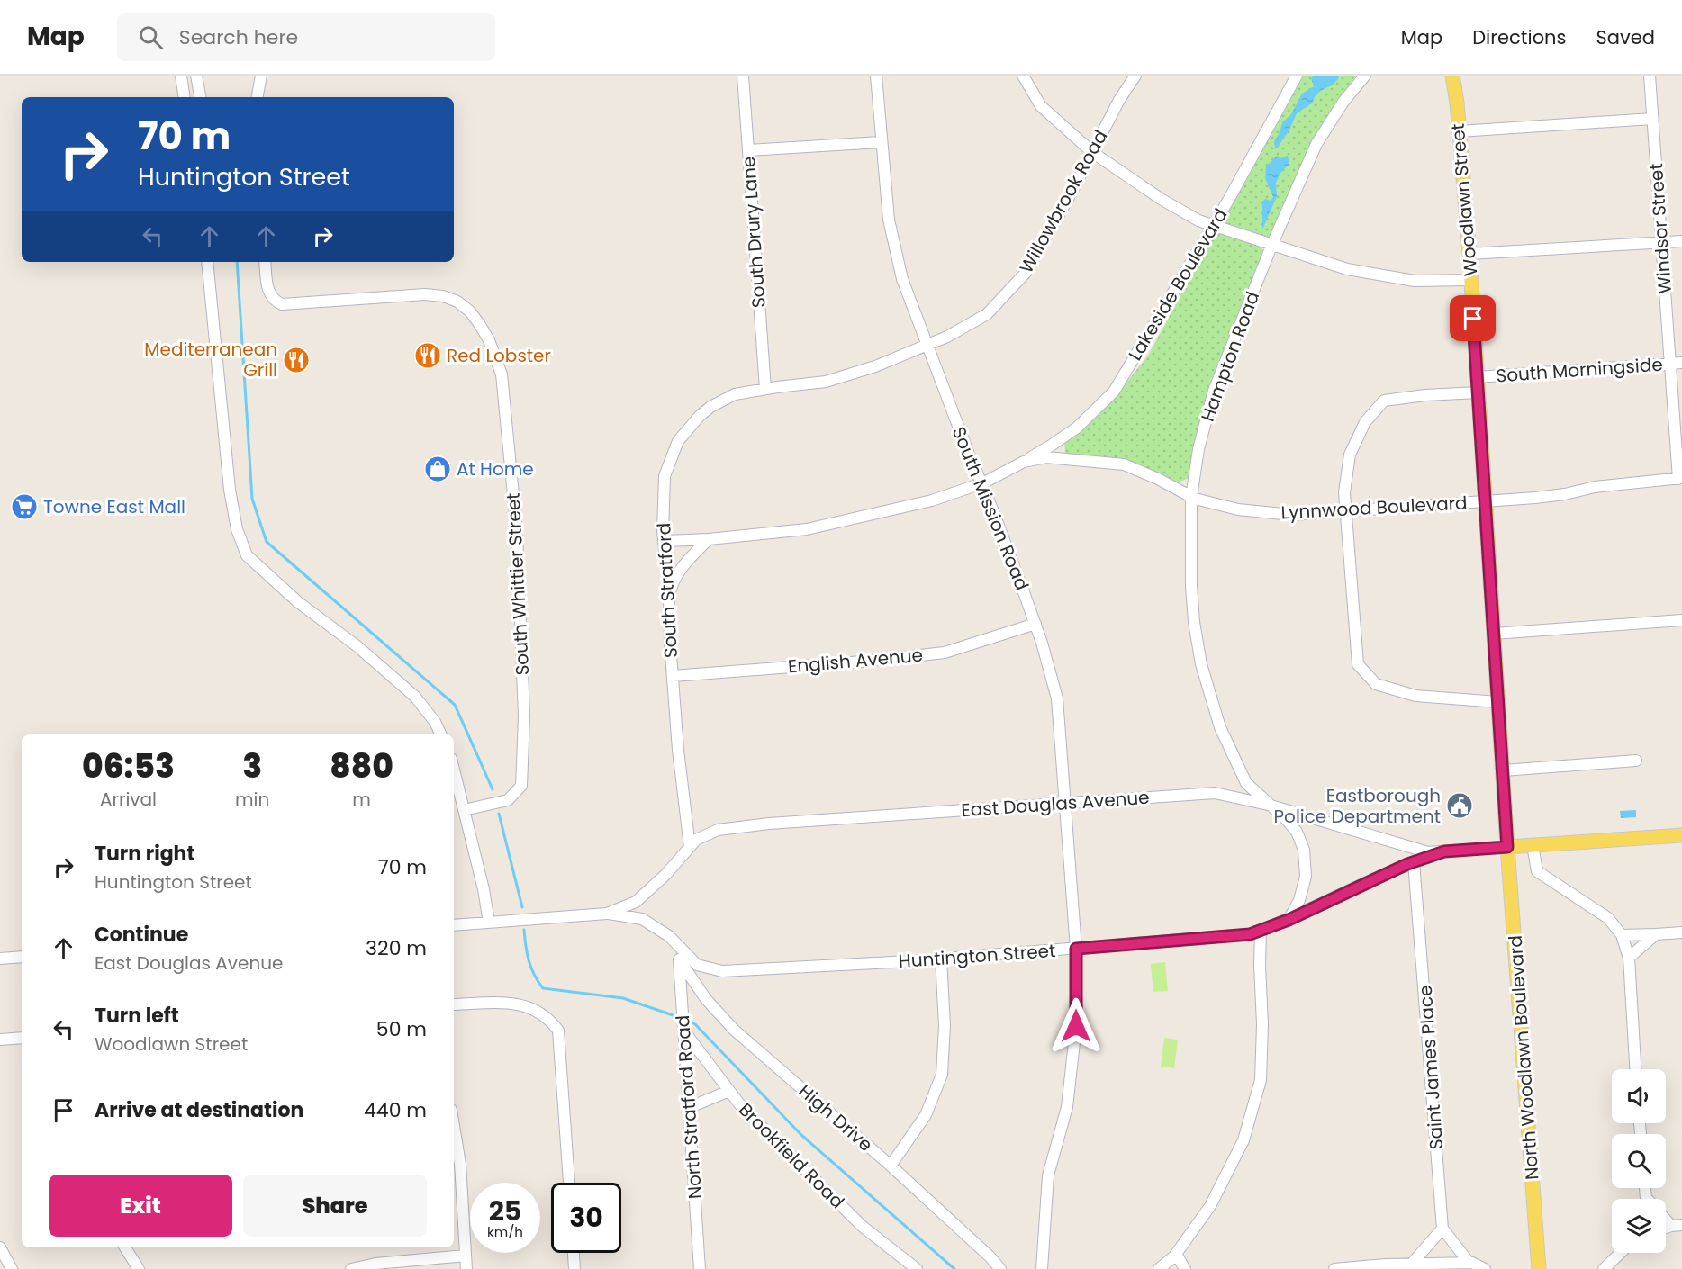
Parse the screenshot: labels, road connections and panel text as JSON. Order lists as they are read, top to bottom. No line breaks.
{"streets":{"main road":["Woodlawn Street","East Douglas Avenue","North Woodlawn Boulevard"],"street":["Willowbrook Road","Windsor Street","South Drury Lane","Lakeside Boulevard","Hampton Road","South Morningside","Lynnwood Boulevard","South Mission Road","South Whittier Street","South Stratford","English Avenue","Huntington Street","Saint James Place","North Stratford Road","High Drive","Brookfield Road"]},"crossings":[["Woodlawn Street","South Morningside"],["Woodlawn Street","Lynnwood Boulevard"],["Woodlawn Street","East Douglas Avenue"],["Woodlawn Street","North Woodlawn Boulevard"],["Willowbrook Road","South Drury Lane"],["Willowbrook Road","South Mission Road"],["Willowbrook Road","South Stratford"],["Windsor Street","South Morningside"],["Windsor Street","Lynnwood Boulevard"],["South Drury Lane","South Stratford"],["Lakeside Boulevard","Lynnwood Boulevard"],["Hampton Road","Lynnwood Boulevard"],["Hampton Road","East Douglas Avenue"],["Hampton Road","Huntington Street"],["Lynnwood Boulevard","South Mission Road"],["Lynnwood Boulevard","South Stratford"],["South Mission Road","English Avenue"],["South Mission Road","East Douglas Avenue"],["South Mission Road","Huntington Street"],["South Stratford","English Avenue"],["South Stratford","East Douglas Avenue"],["East Douglas Avenue","Huntington Street"],["East Douglas Avenue","North Woodlawn Boulevard"],["Huntington Street","Saint James Place"],["Huntington Street","North Stratford Road"],["North Stratford Road","High Drive"],["North Stratford Road","Brookfield Road"]],"places":{"restaurant":["Red Lobster","Mediterranean Grill"],"shop":["At Home"],"supermarket":["Towne East Mall"],"public building":["Eastborough Police Department"]},"page":{"header":"Map","search":"Search here","nav":["Map","Directions","Saved"],"turn":["70 m","Huntington Street"],"eta":["06:53","Arrival","3","min","880","m"],"list":[{"name":"Turn right","note":"Huntington Street","value":"70 m"},{"name":"Continue","note":"East Douglas Avenue","value":"320 m"},{"name":"Turn left","note":"Woodlawn Street","value":"50 m"},{"name":"Arrive at destination","value":"440 m"}],"buttons":["Exit","Share"],"speed":"25 km/h","limit":"30"}}
